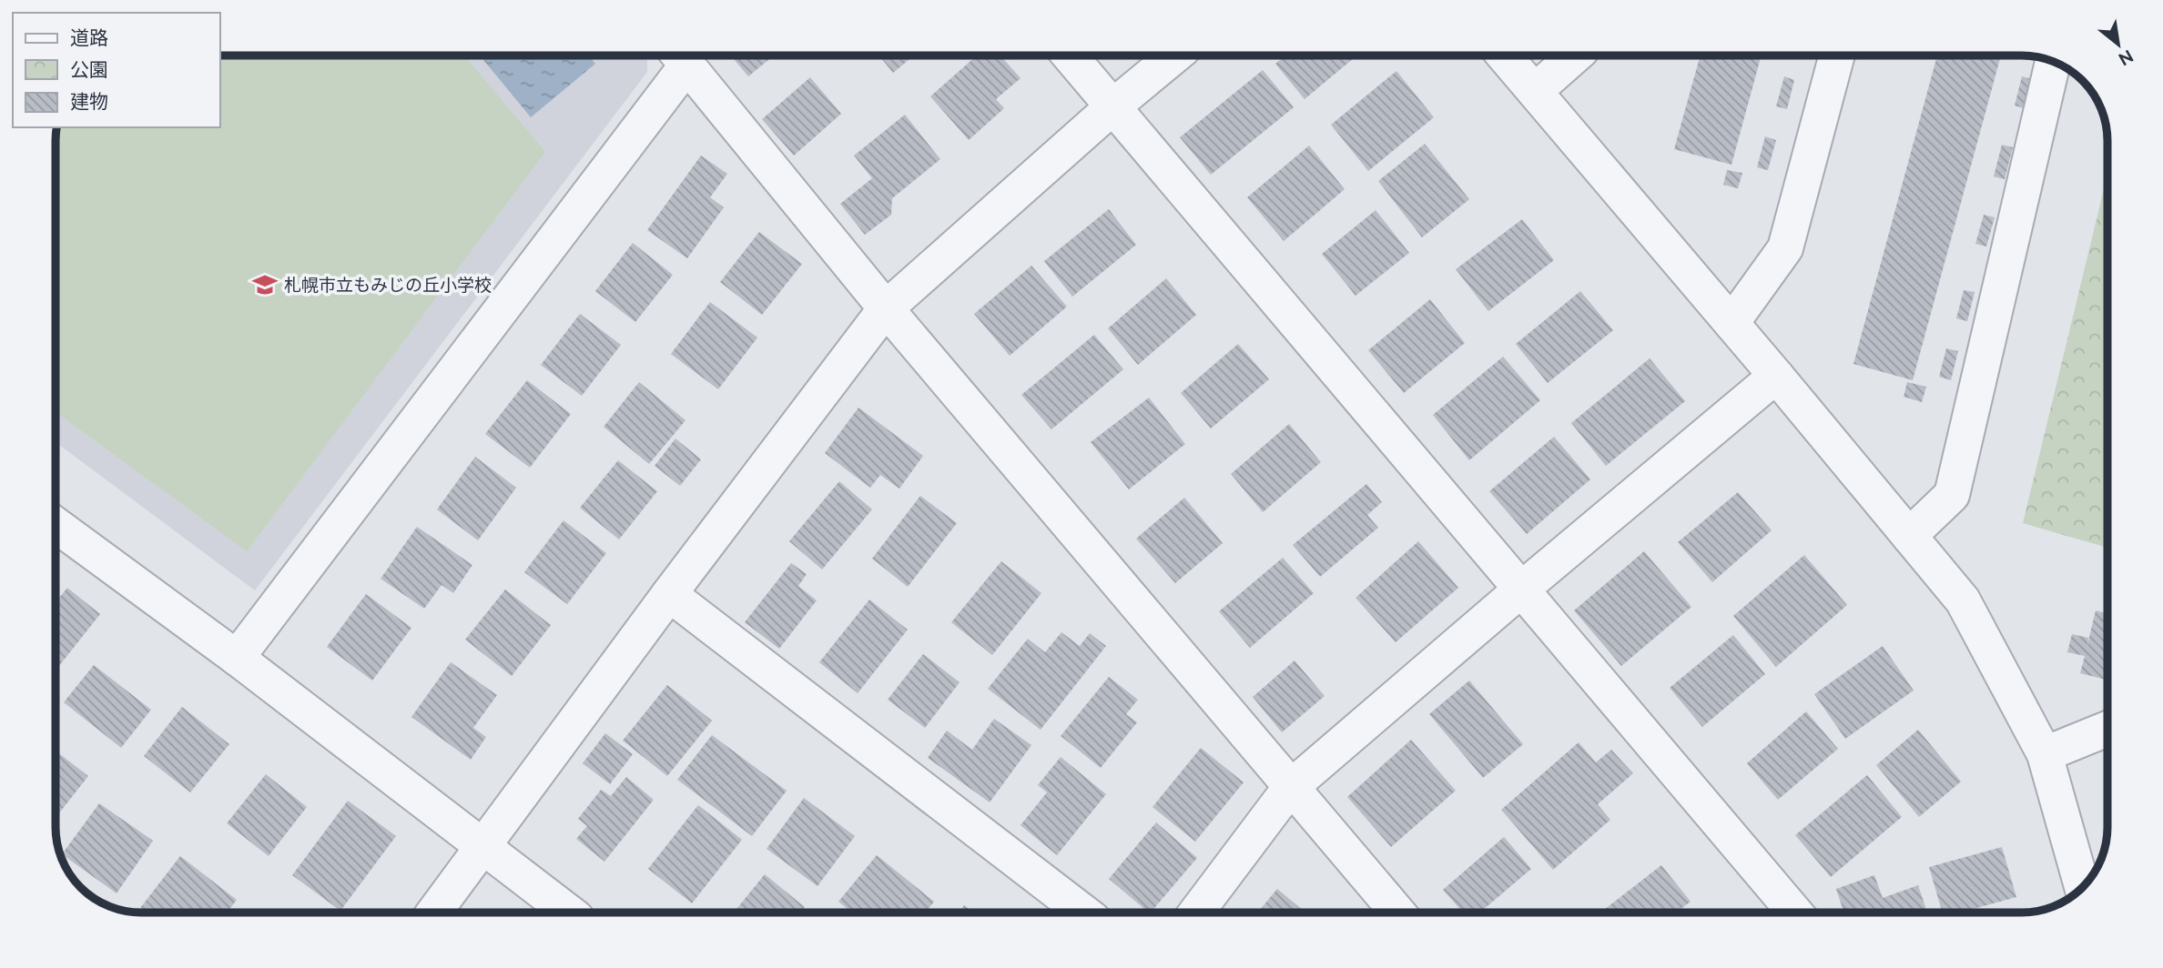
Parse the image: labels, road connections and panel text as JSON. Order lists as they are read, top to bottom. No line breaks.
{"places":{"school or university":["札幌市立もみじの丘小学校"]},"legend":["道路","公園","建物"],"north":"bottom right"}
